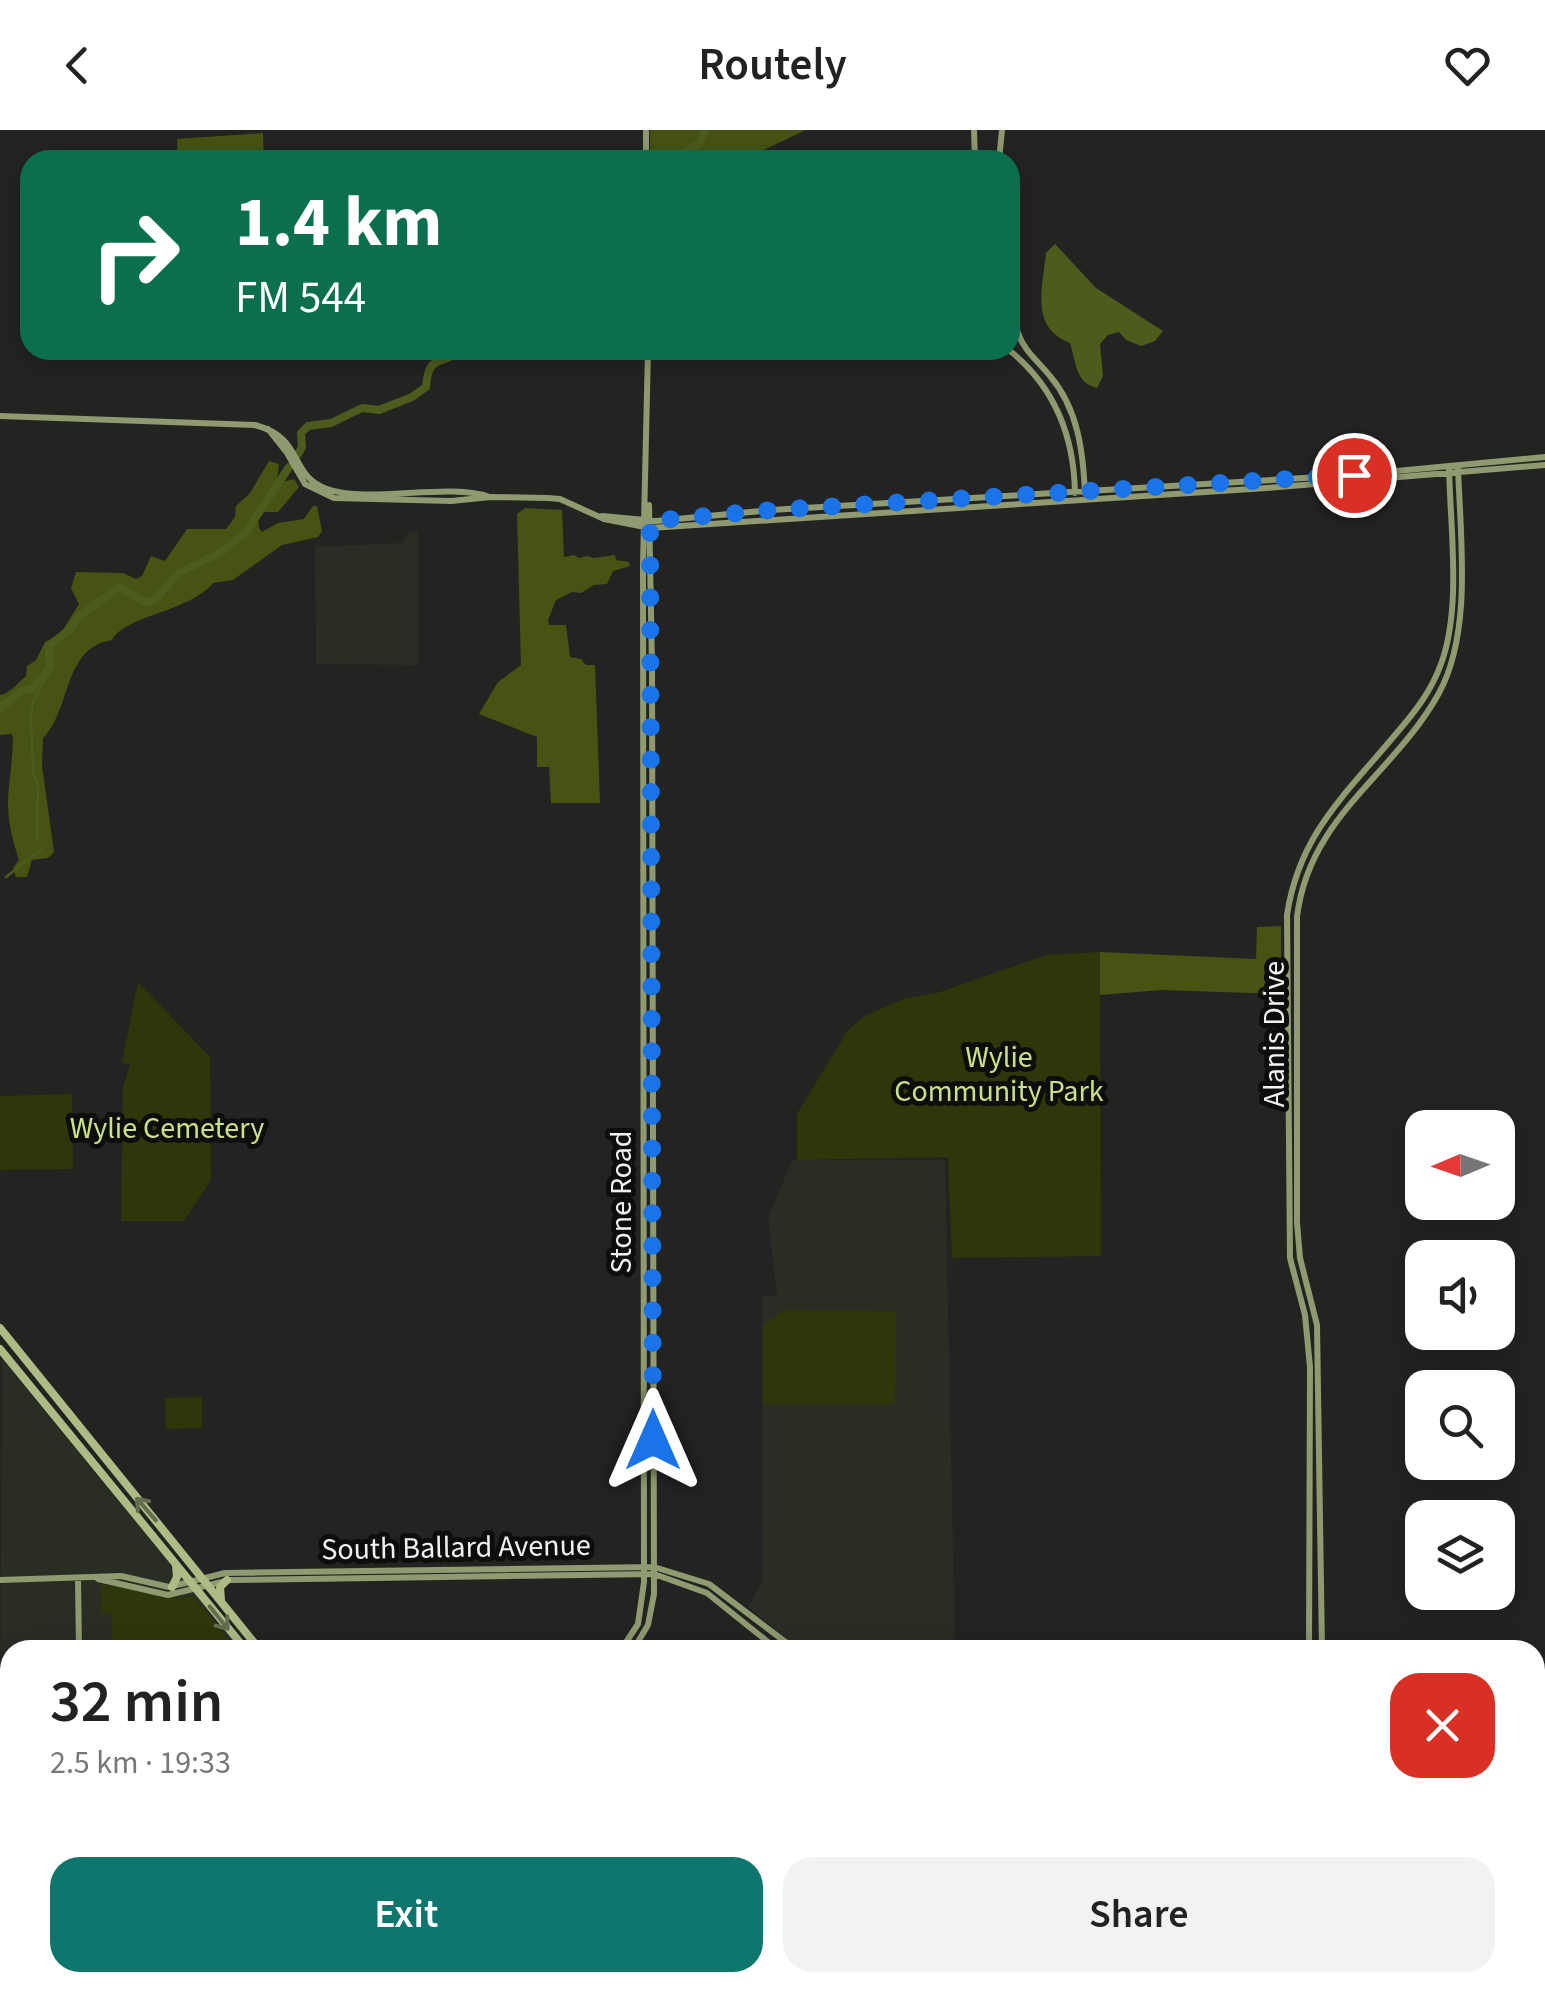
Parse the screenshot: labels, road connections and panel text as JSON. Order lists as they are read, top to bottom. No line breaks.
{"streets":{"main road":["Alanis Drive","Stone Road","South Ballard Avenue"]},"crossings":[["Stone Road","South Ballard Avenue"]],"parks":["Wylie Community Park","Wylie Cemetery"],"north":"left","page":{"header":"Routely","turn":["1.4 km","FM 544"],"heading":["32 min","2.5 km · 19:33"],"buttons":["Exit","Share"]}}
